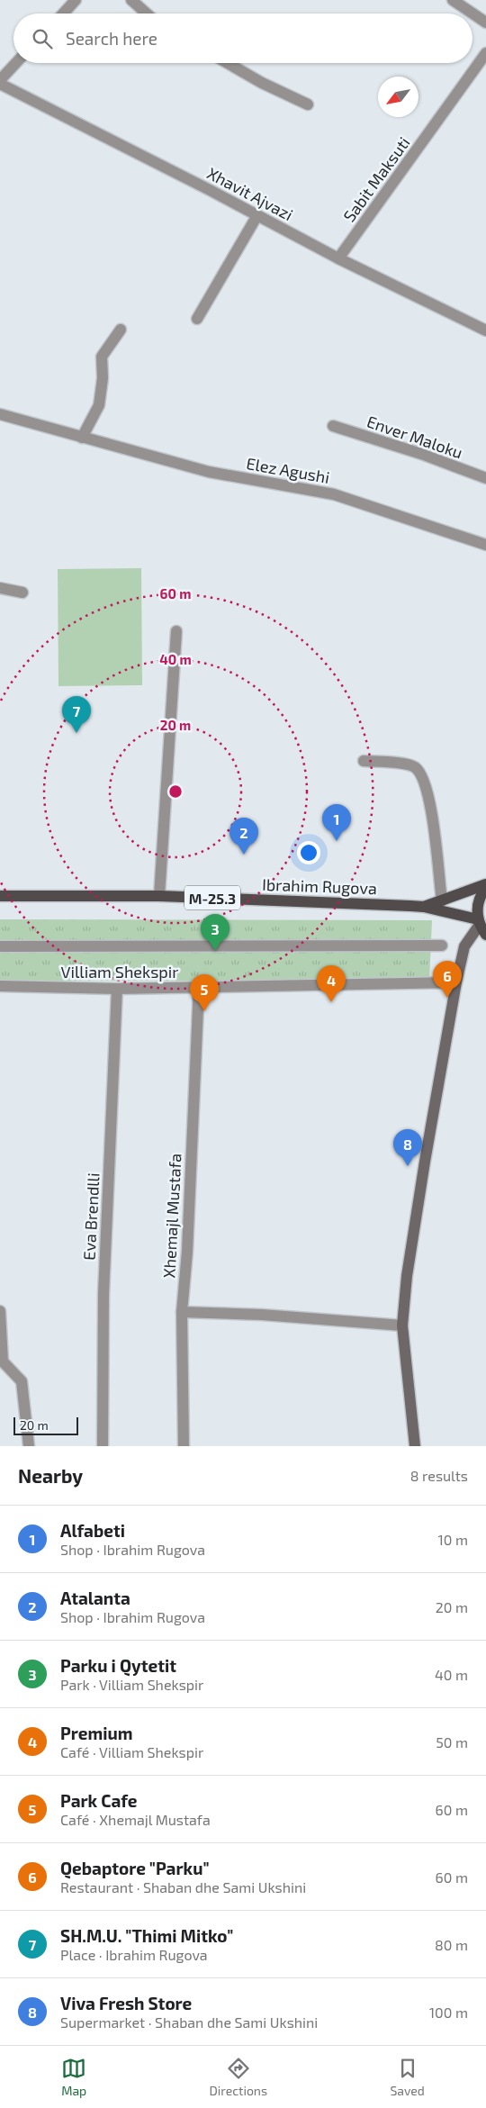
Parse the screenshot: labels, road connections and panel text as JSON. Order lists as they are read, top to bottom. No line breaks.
{"streets":{"main road":["Ibrahim Rugova","M-25.3"],"street":["Sabit Maksuti","Xhavit Ajvazi","Enver Maloku","Elez Agushi","Villiam Shekspir","Xhemajl Mustafa","Eva Brendlli"]},"crossings":[["Sabit Maksuti","Xhavit Ajvazi"],["Villiam Shekspir","Xhemajl Mustafa"],["Villiam Shekspir","Eva Brendlli"]],"scale_bar":"20 m","north":"bottom left","page":{"search":"Search here","pins":["7","1","2","3","6","4","5","8"],"scale":"20 m","heading":["Nearby","8 results"],"list":[{"mark":"1","name":"Alfabeti","note":"Shop · Ibrahim Rugova","value":"10 m"},{"mark":"2","name":"Atalanta","note":"Shop · Ibrahim Rugova","value":"20 m"},{"mark":"3","name":"Parku i Qytetit","note":"Park · Villiam Shekspir","value":"40 m"},{"mark":"4","name":"Premium","note":"Café · Villiam Shekspir","value":"50 m"},{"mark":"5","name":"Park Cafe","note":"Café · Xhemajl Mustafa","value":"60 m"},{"mark":"6","name":"Qebaptore \"Parku\"","note":"Restaurant · Shaban dhe Sami Ukshini","value":"60 m"},{"mark":"7","name":"SH.M.U. \"Thimi Mitko\"","note":"Place · Ibrahim Rugova","value":"80 m"},{"mark":"8","name":"Viva Fresh Store","note":"Supermarket · Shaban dhe Sami Ukshini","value":"100 m"}],"nav":["Map","Directions","Saved"]},"rings":["60 m","40 m","20 m"]}
